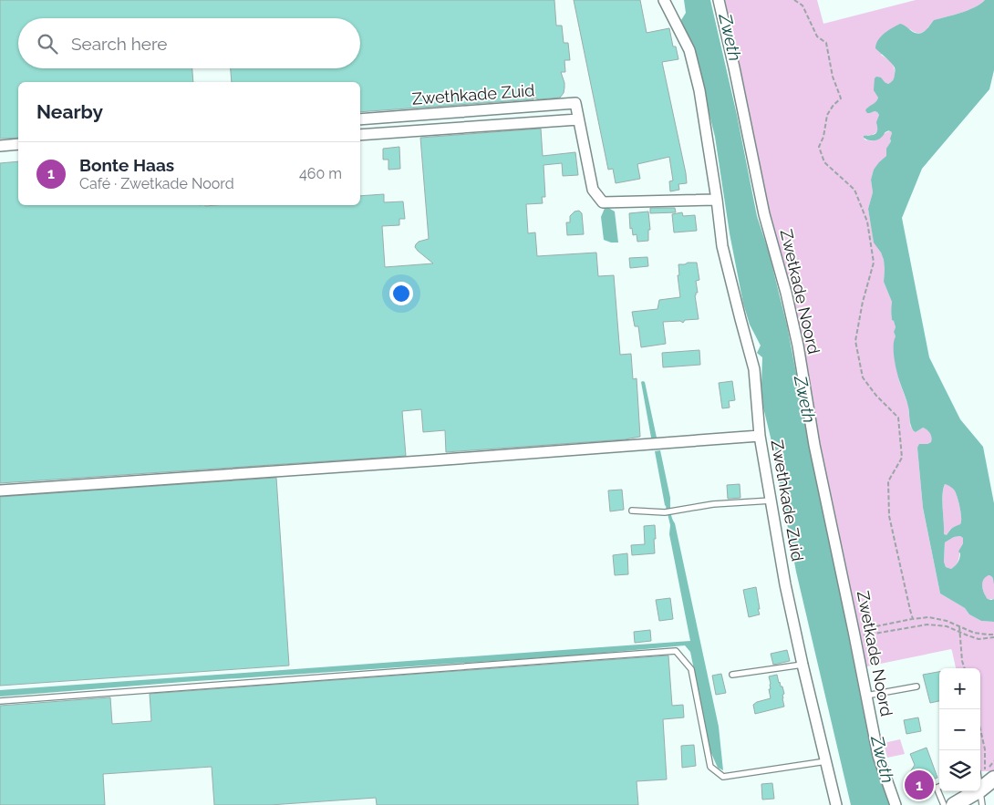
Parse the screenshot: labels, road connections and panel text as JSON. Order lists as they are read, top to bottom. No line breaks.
{"streets":{"street":["Zwethkade Zuid","Zwetkade Noord"]},"water":["Zweth"],"page":{"search":"Search here","heading":"Nearby","list":[{"mark":"1","name":"Bonte Haas","note":"Café · Zwetkade Noord","value":"460 m"}],"map_buttons":["+","−"],"pins":"1"}}
